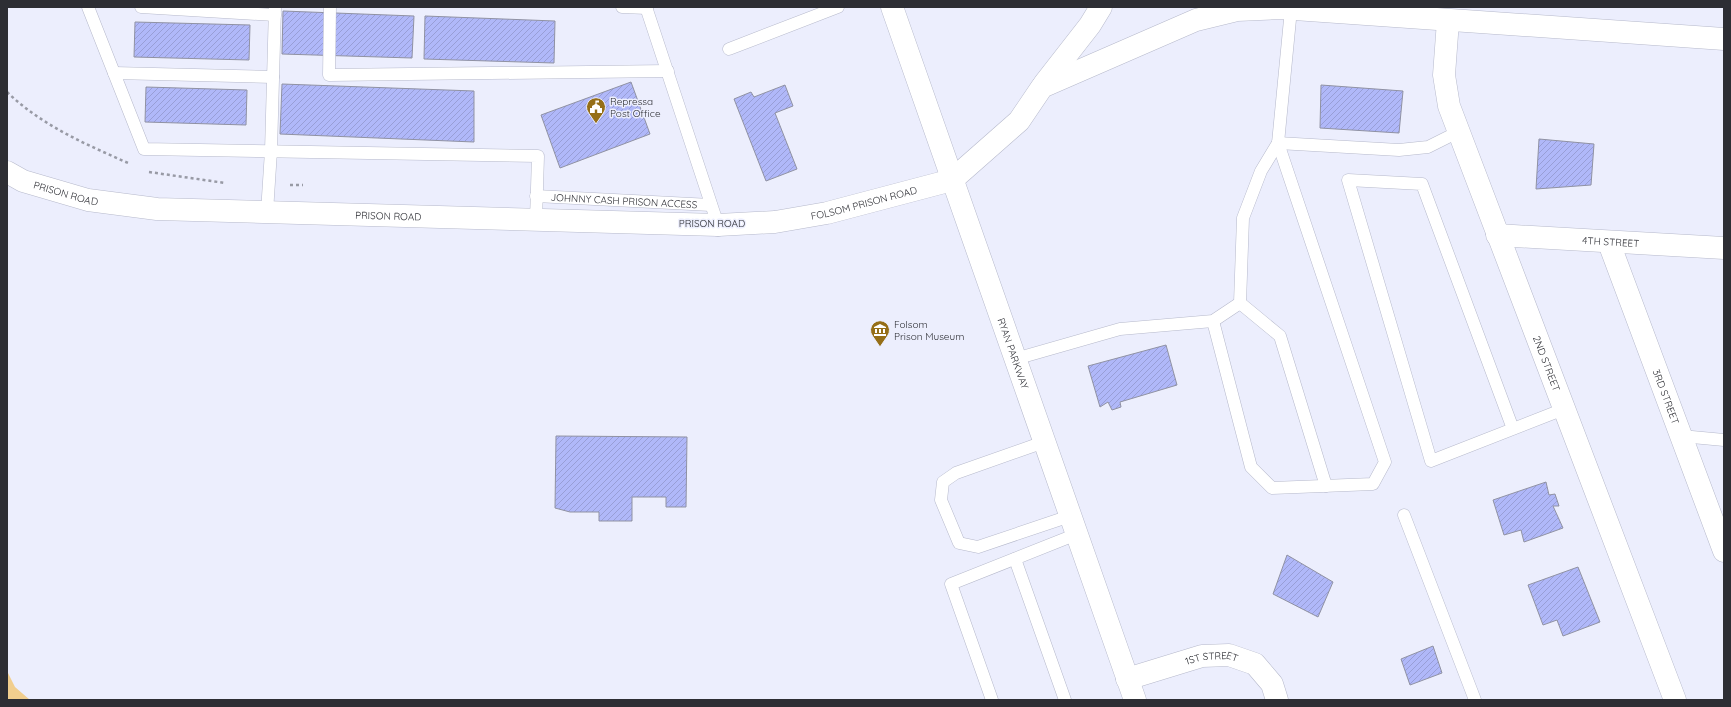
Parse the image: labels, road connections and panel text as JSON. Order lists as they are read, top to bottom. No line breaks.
{"streets":{"street":["PRISON ROAD","FOLSOM PRISON ROAD","4TH STREET","RYAN PARKWAY","2ND STREET","3RD STREET","1ST STREET"],"lane":["JOHNNY CASH PRISON ACCESS"]},"crossings":[["PRISON ROAD","JOHNNY CASH PRISON ACCESS"],["PRISON ROAD","FOLSOM PRISON ROAD"],["FOLSOM PRISON ROAD","RYAN PARKWAY"],["4TH STREET","2ND STREET"],["4TH STREET","3RD STREET"],["RYAN PARKWAY","1ST STREET"]],"places":{"public building":["Repressa Post Office"],"museum":["Folsom Prison Museum"]}}
